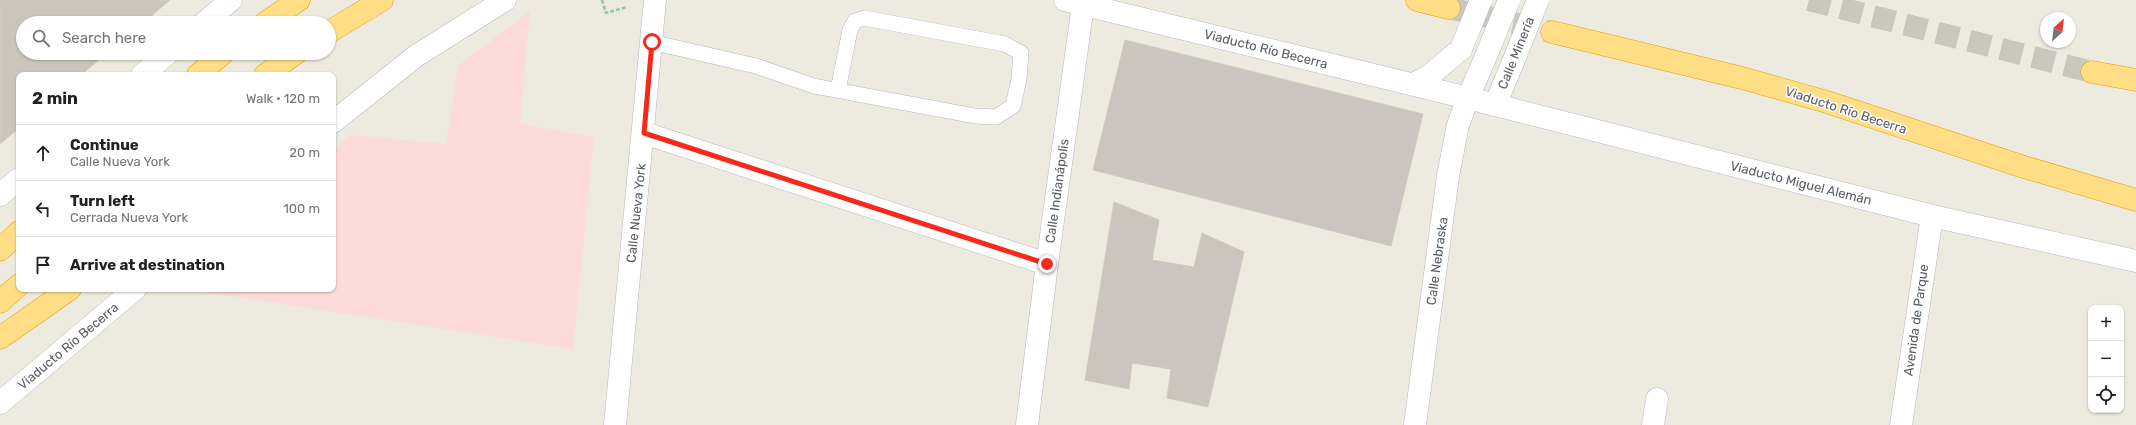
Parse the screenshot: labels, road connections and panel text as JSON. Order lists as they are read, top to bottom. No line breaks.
{"streets":{"highway":["Viaducto Río Becerra"],"street":["Calle Minería","Viaducto Miguel Alemán","Calle Indianápolis","Calle Nueva York","Calle Nebraska","Avenida de Parque"]},"crossings":[["Viaducto Río Becerra","Calle Minería"],["Viaducto Río Becerra","Viaducto Miguel Alemán"],["Viaducto Río Becerra","Calle Indianápolis"],["Viaducto Río Becerra","Calle Nebraska"],["Calle Minería","Viaducto Miguel Alemán"],["Calle Minería","Calle Nebraska"],["Viaducto Miguel Alemán","Calle Nebraska"],["Viaducto Miguel Alemán","Avenida de Parque"]],"north":"top right","page":{"search":"Search here","heading":["2 min","Walk · 120 m"],"list":[["Continue","Calle Nueva York","20 m"],["Turn left","Cerrada Nueva York","100 m"],"Arrive at destination"],"map_buttons":["+","−"]}}
